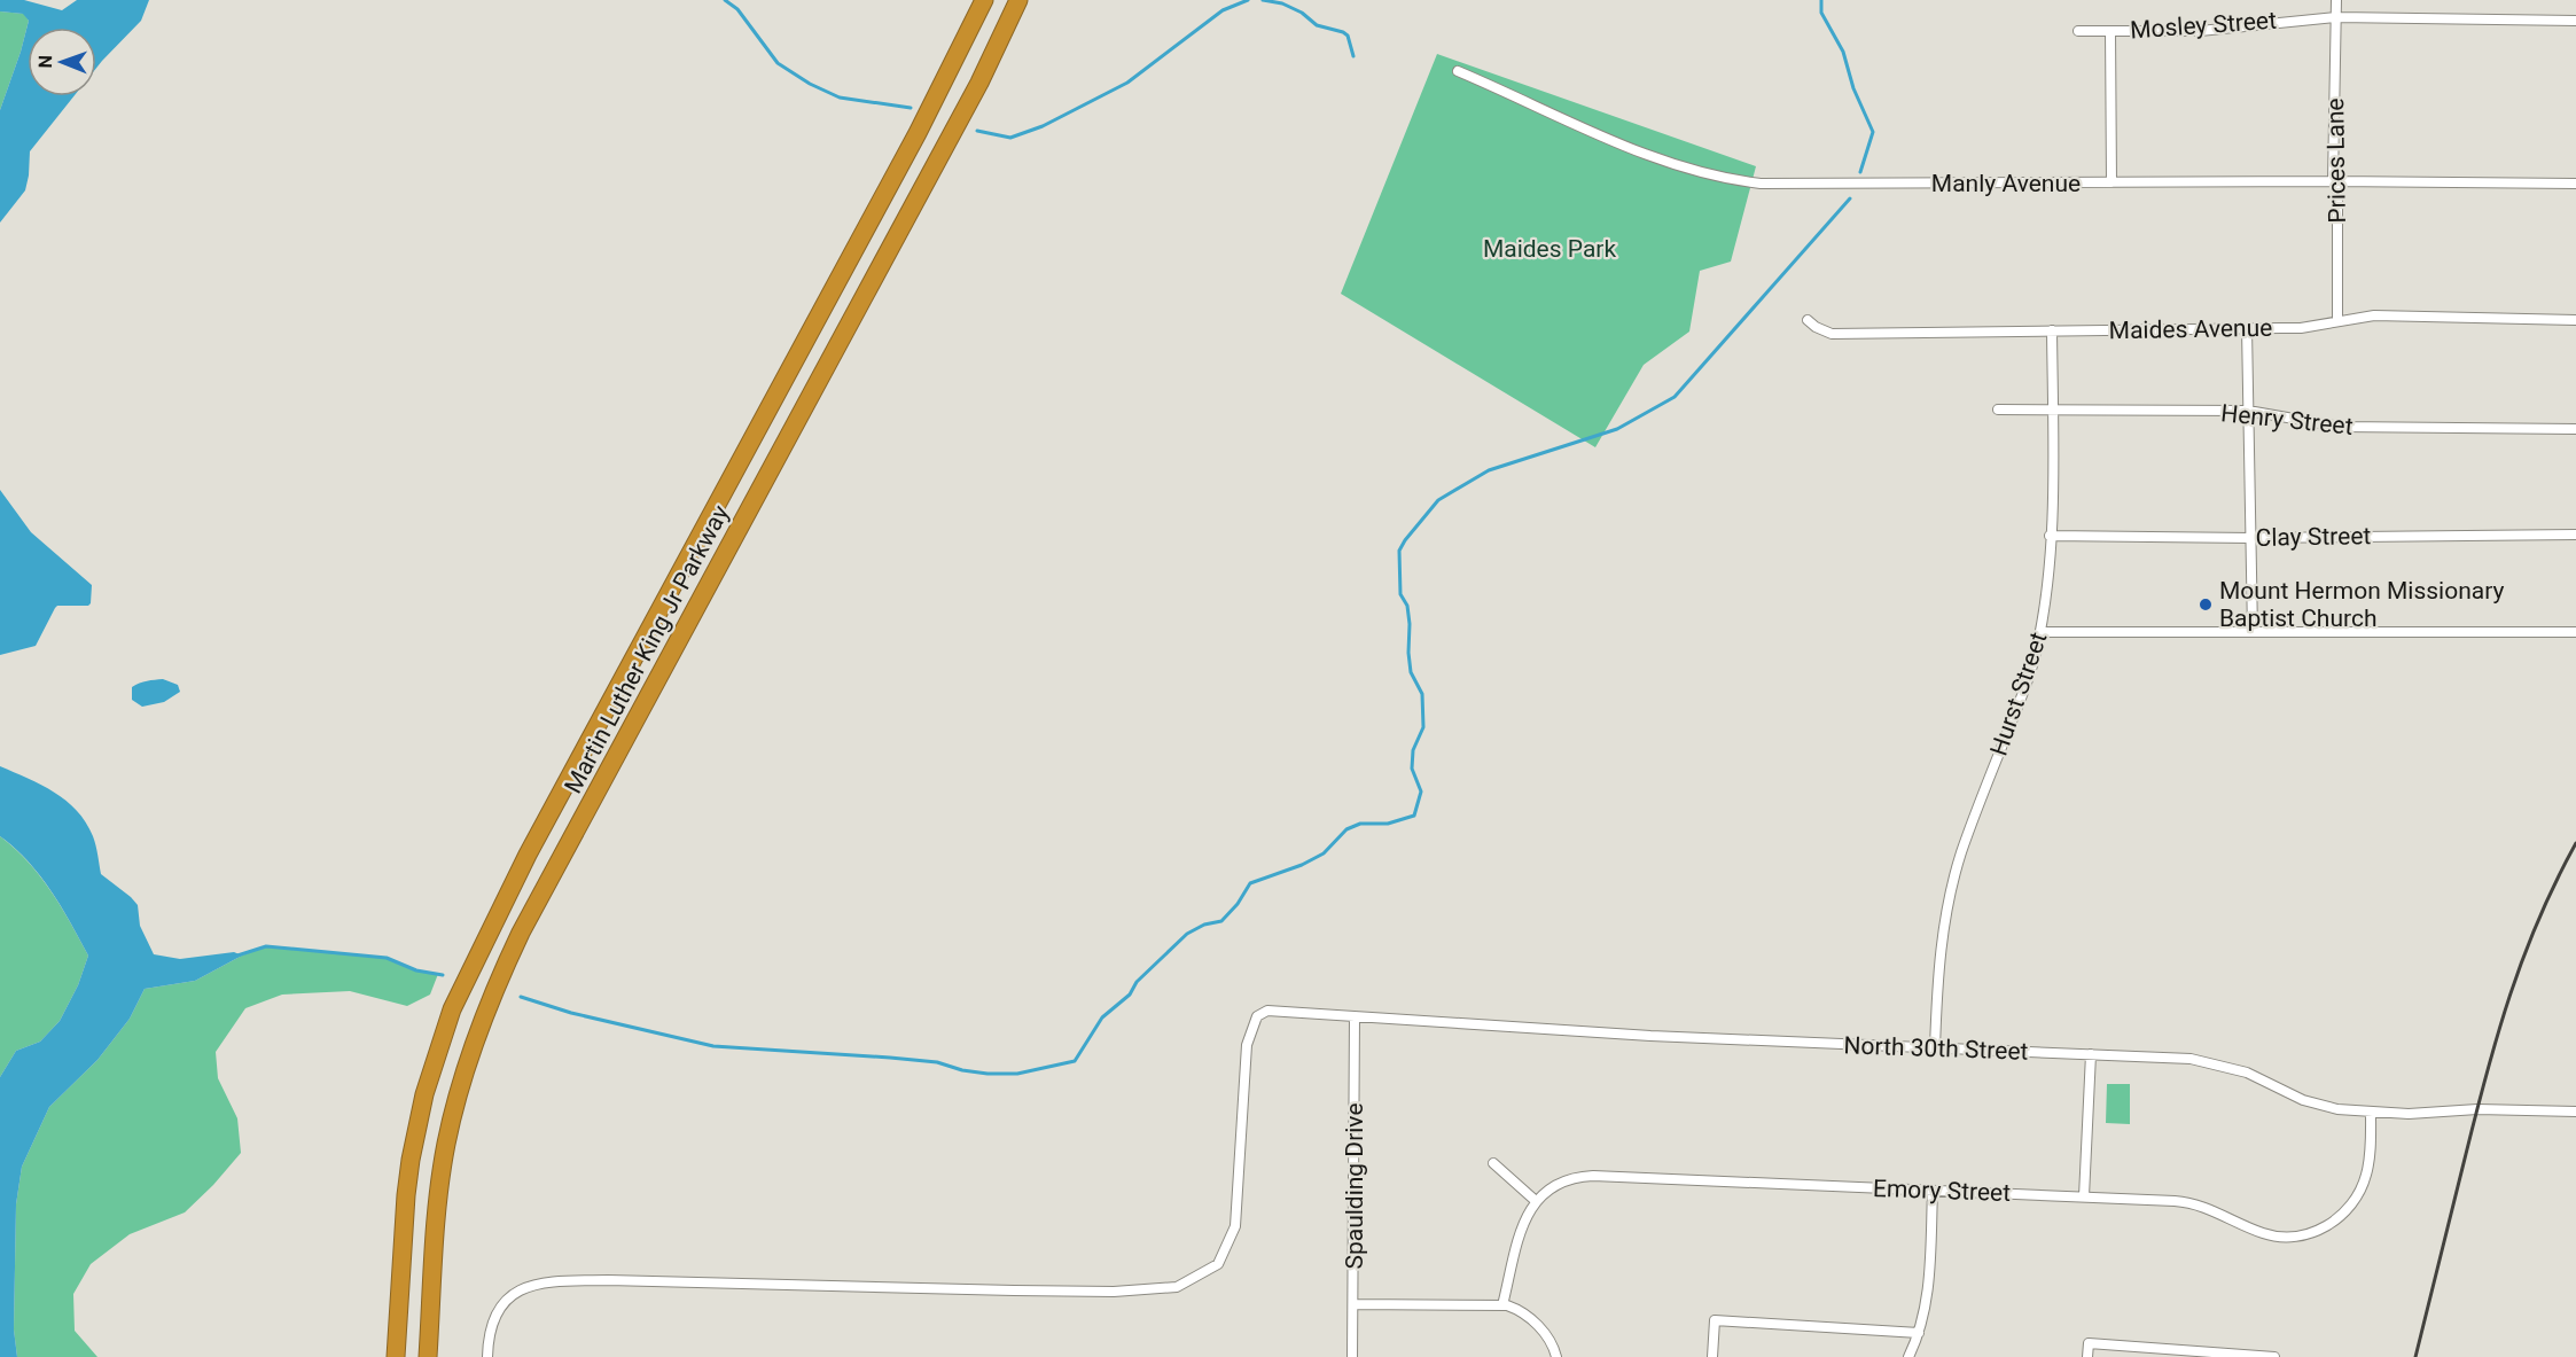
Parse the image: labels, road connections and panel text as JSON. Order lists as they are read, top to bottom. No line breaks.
{"streets":{"highway":["Martin Luther King Jr Parkway"],"street":["Mosley Street","Prices Lane","Manly Avenue","Maides Avenue","Henry Street","Clay Street","Hurst Street","North 30th Street","Spaulding Drive","Emory Street"]},"crossings":[["Mosley Street","Prices Lane"],["Prices Lane","Manly Avenue"],["Prices Lane","Maides Avenue"],["Maides Avenue","Hurst Street"],["Henry Street","Hurst Street"],["Clay Street","Hurst Street"],["Hurst Street","North 30th Street"],["North 30th Street","Spaulding Drive"],["North 30th Street","Emory Street"]],"parks":["Maides Park"],"places":["Mount Hermon Missionary Baptist Church"],"north":"left"}
